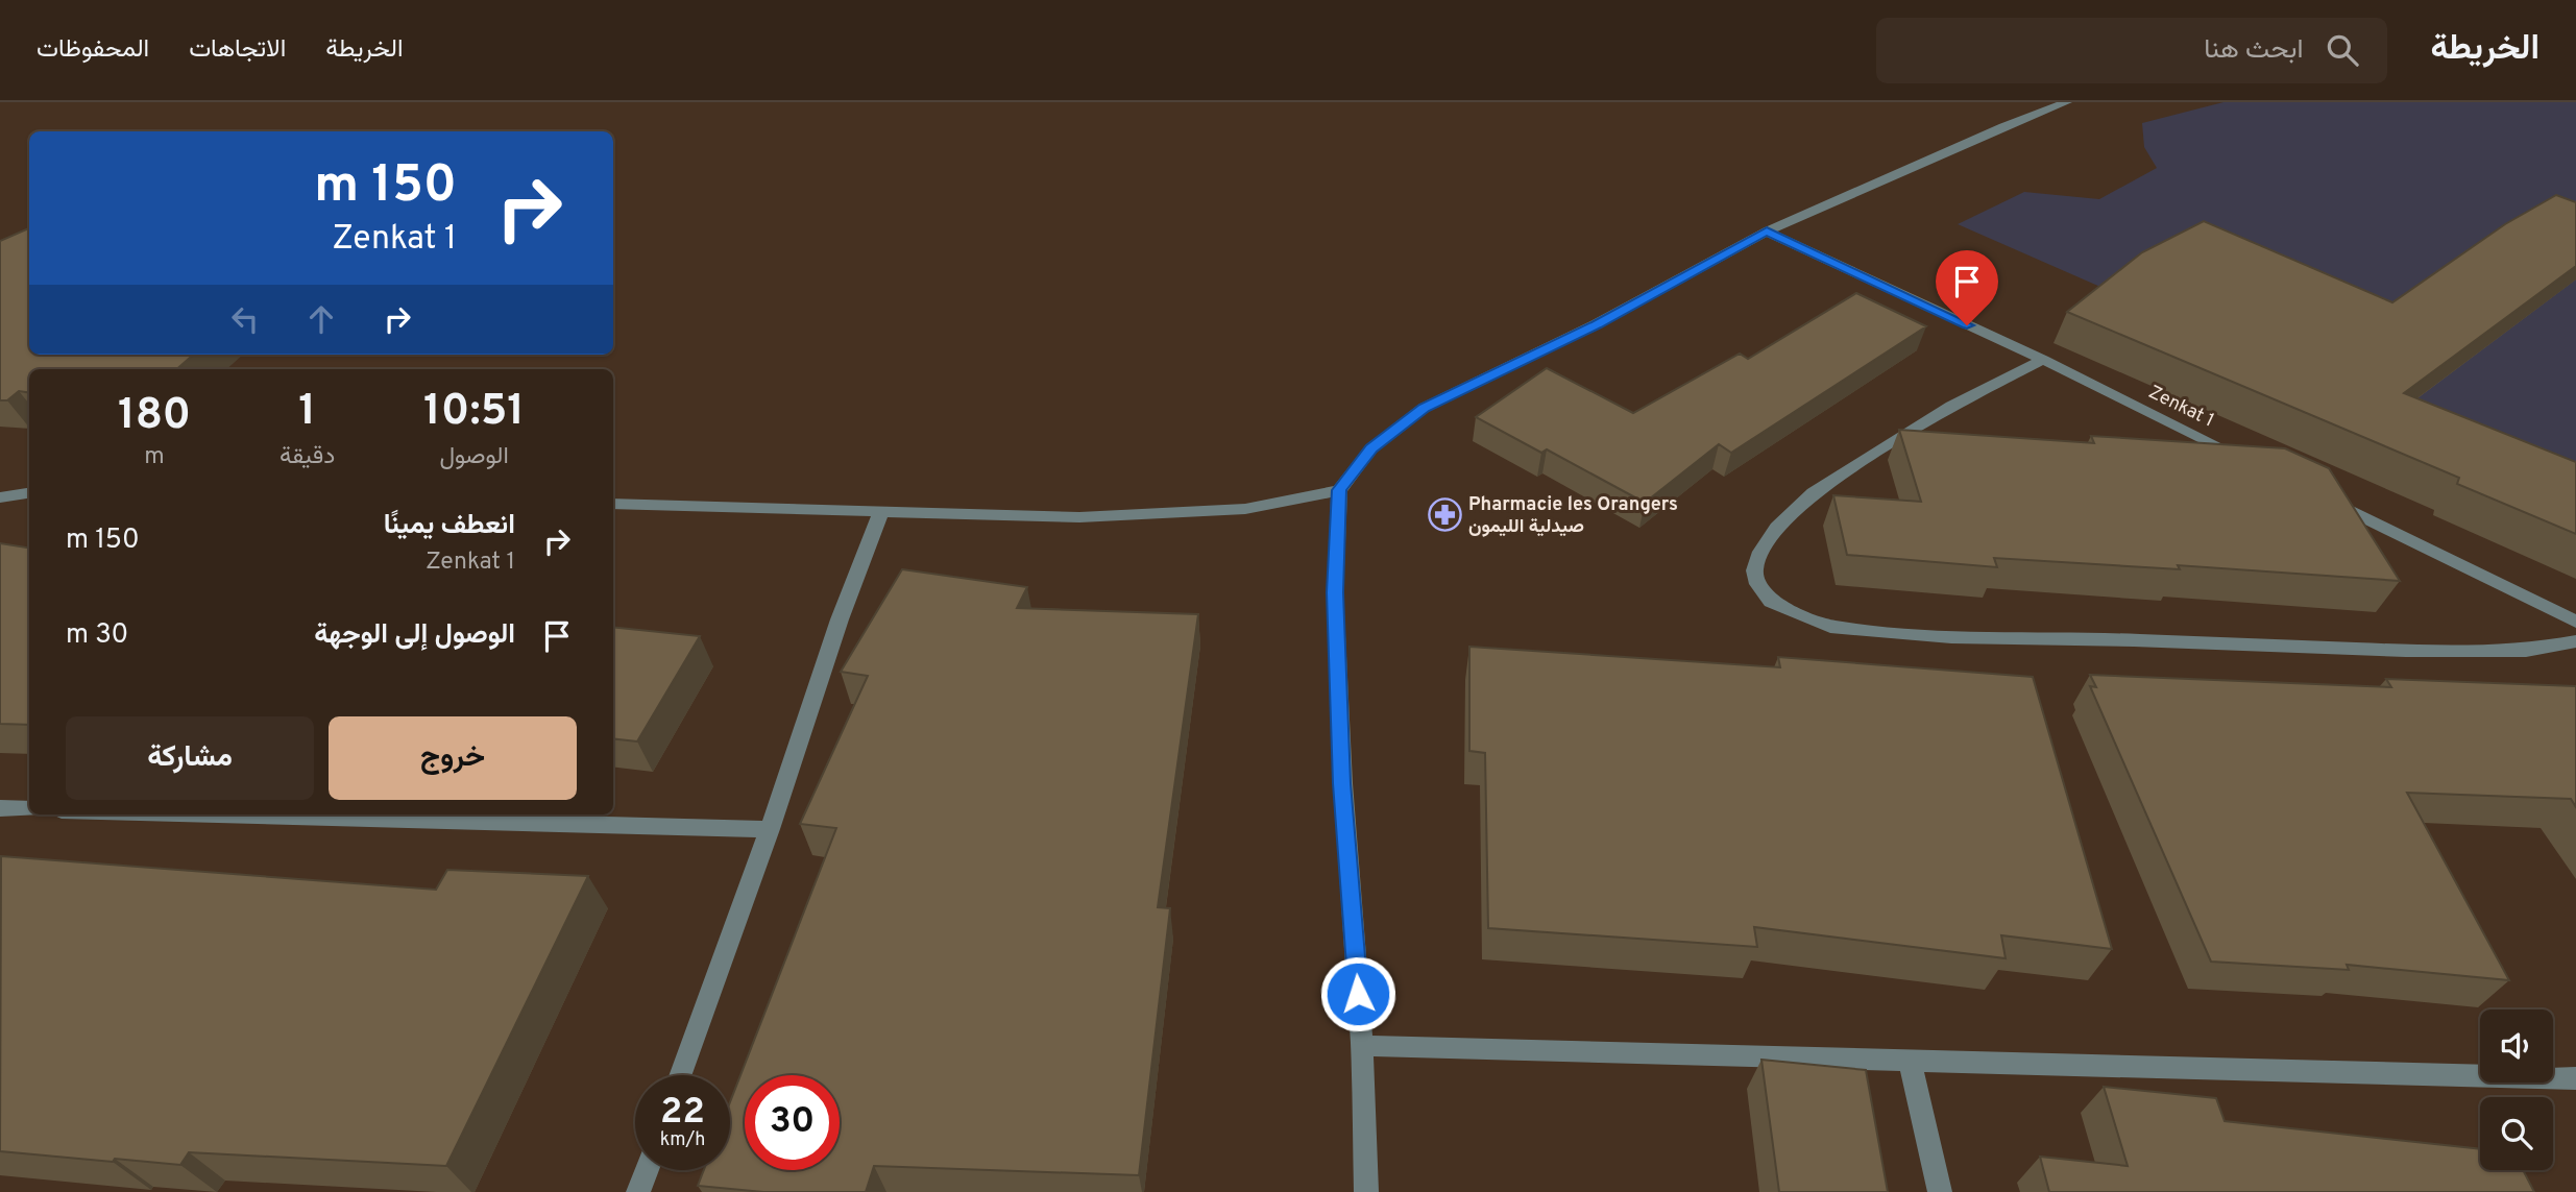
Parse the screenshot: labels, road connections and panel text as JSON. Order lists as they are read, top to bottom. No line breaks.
{"streets":{"street":["Zenkat 1"]},"places":{"pharmacy":["Pharmacie les Orangers صيدلية الليمون"]},"page":{"header":"الخريطة","search":"ابحث هنا","nav":["الخريطة","الاتجاهات","المحفوظات"],"turn":["150 m","Zenkat 1"],"eta":["10:51","الوصول","1","دقيقة","180","m"],"list":[{"name":"انعطف يمينًا","note":"Zenkat 1","value":"150 m"},{"name":"الوصول إلى الوجهة","value":"30 m"}],"buttons":["خروج","مشاركة"],"speed":"22 km/h","limit":"30"}}
